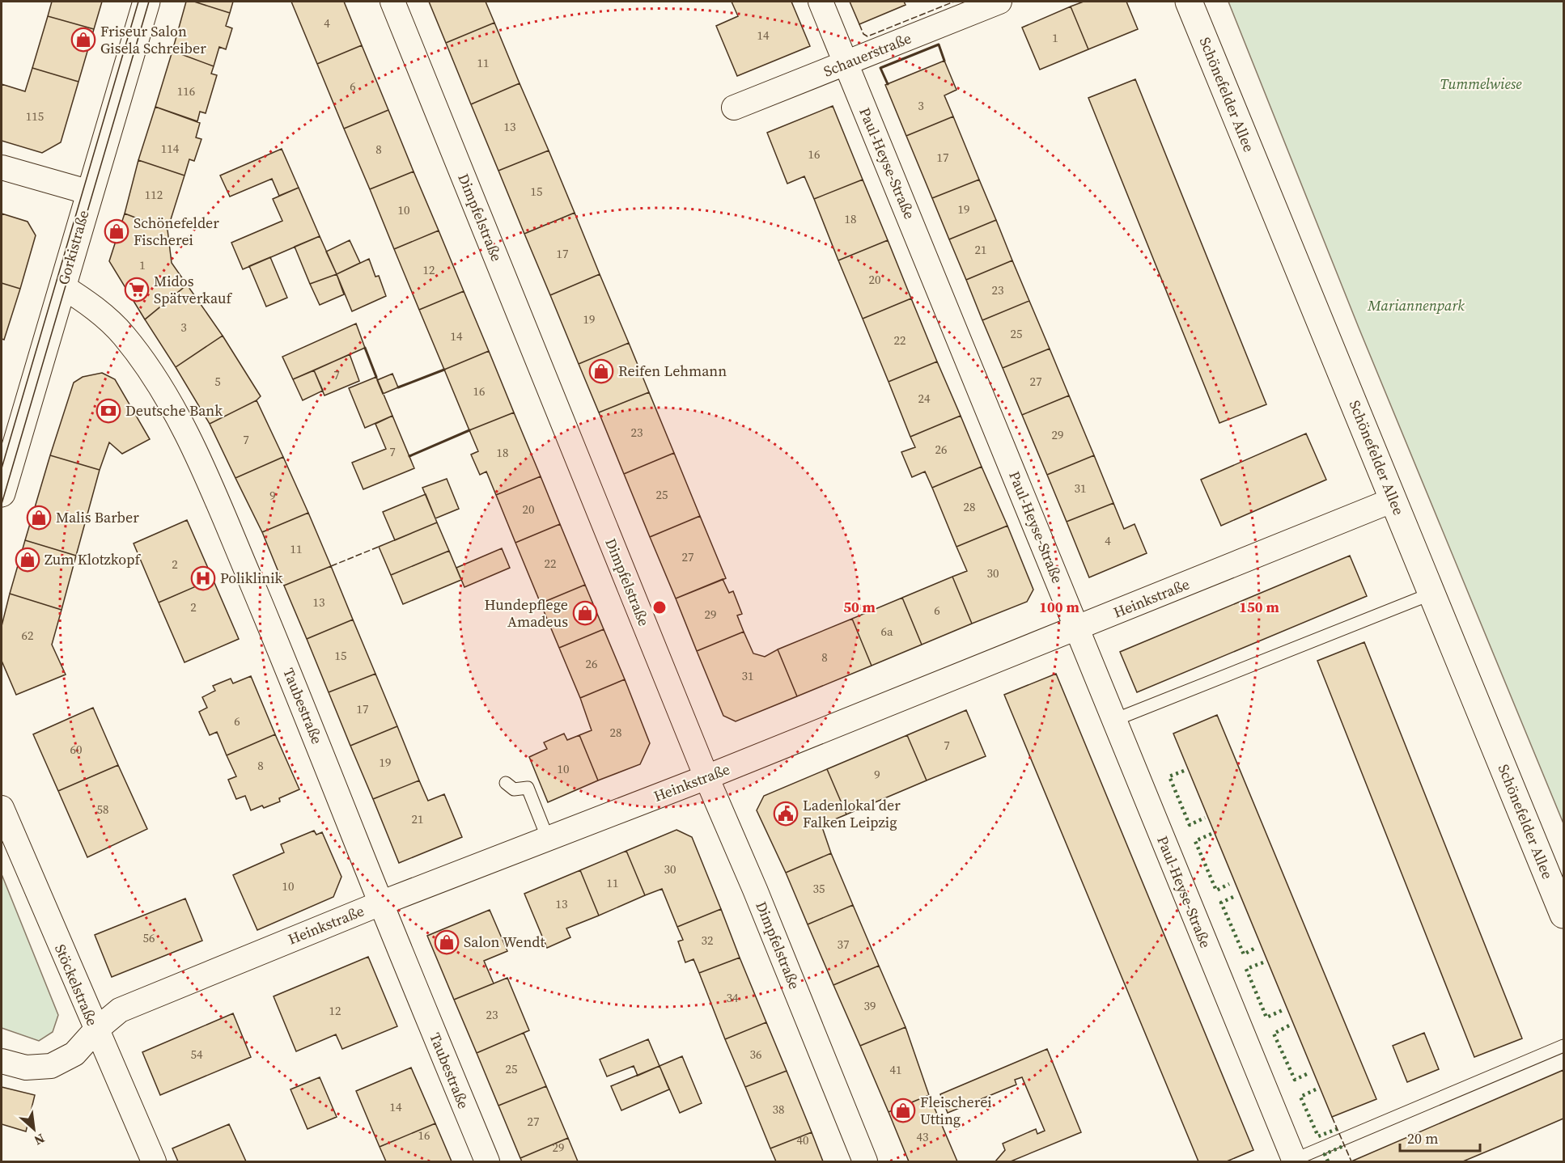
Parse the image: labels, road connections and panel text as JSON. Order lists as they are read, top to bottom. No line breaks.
{"streets":{"main road":["Schönefelder Allee","Gorkistraße"],"street":["Schauerstraße","Paul-Heyse-Straße","Dimpfelstraße","Heinkstraße","Taubestraße","Stöckelstraße"]},"crossings":[["Schauerstraße","Paul-Heyse-Straße"],["Schönefelder Allee","Heinkstraße"],["Paul-Heyse-Straße","Heinkstraße"],["Dimpfelstraße","Heinkstraße"],["Gorkistraße","Taubestraße"],["Heinkstraße","Taubestraße"],["Heinkstraße","Stöckelstraße"]],"parks":["Tummelwiese","Mariannenpark"],"places":{"shop":["Friseur Salon Gisela Schreiber","Schönefelder Fischerei","Reifen Lehmann","Malis Barber","Zum Klotzkopf","Hundepflege Amadeus","Salon Wendt","Fleischerei Utting"],"supermarket":["Midos Spätverkauf"],"bank":["Deutsche Bank"],"hospital":["Poliklinik"],"public building":["Ladenlokal der Falken Leipzig"]},"house_numbers":["4","14","1","11","6","116","3","115","13","114","8","16","17","15","112","19","10","18","21","17","1","12","20","23","19","3","25","14","22","7","5","27","16","24","23","29","7","26","7","18","31","25","9","28","20","4","11","27","22","2","30","13","2","6","29","6a","62","15","8","26","31","17","6","28","7","60","19","8","10","9","58","21","30","11","10","35","13","56","32","37","34","39","12","23","54","36","25","41","14","38","27","16","43","40","29"],"scale_bar":"20 m","north":"bottom right","rings":["50 m","100 m","150 m"]}
